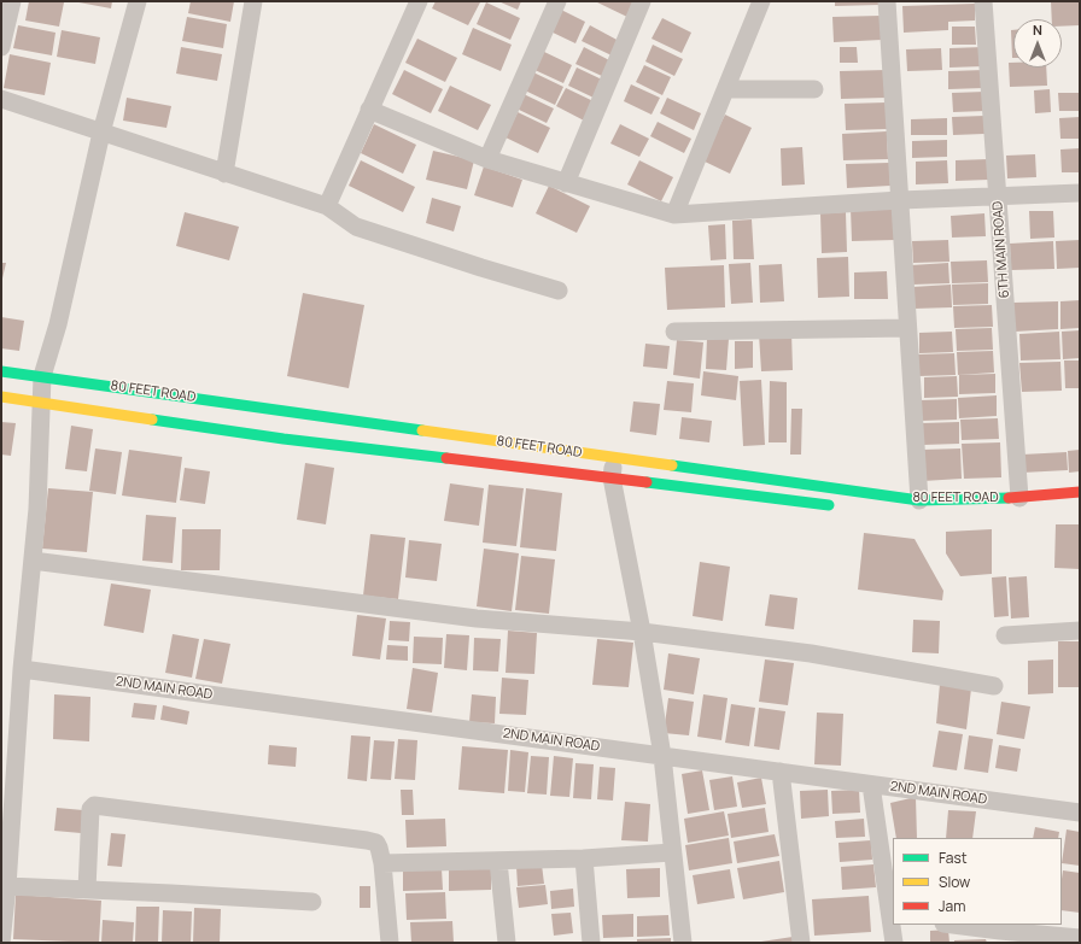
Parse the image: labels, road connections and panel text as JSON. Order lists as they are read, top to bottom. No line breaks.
{"streets":{"main road":["80 FEET ROAD"],"street":["6TH MAIN ROAD","2ND MAIN ROAD"]},"crossings":[["6TH MAIN ROAD","80 FEET ROAD"]],"legend":["Fast","Slow","Jam"],"north":"top"}
